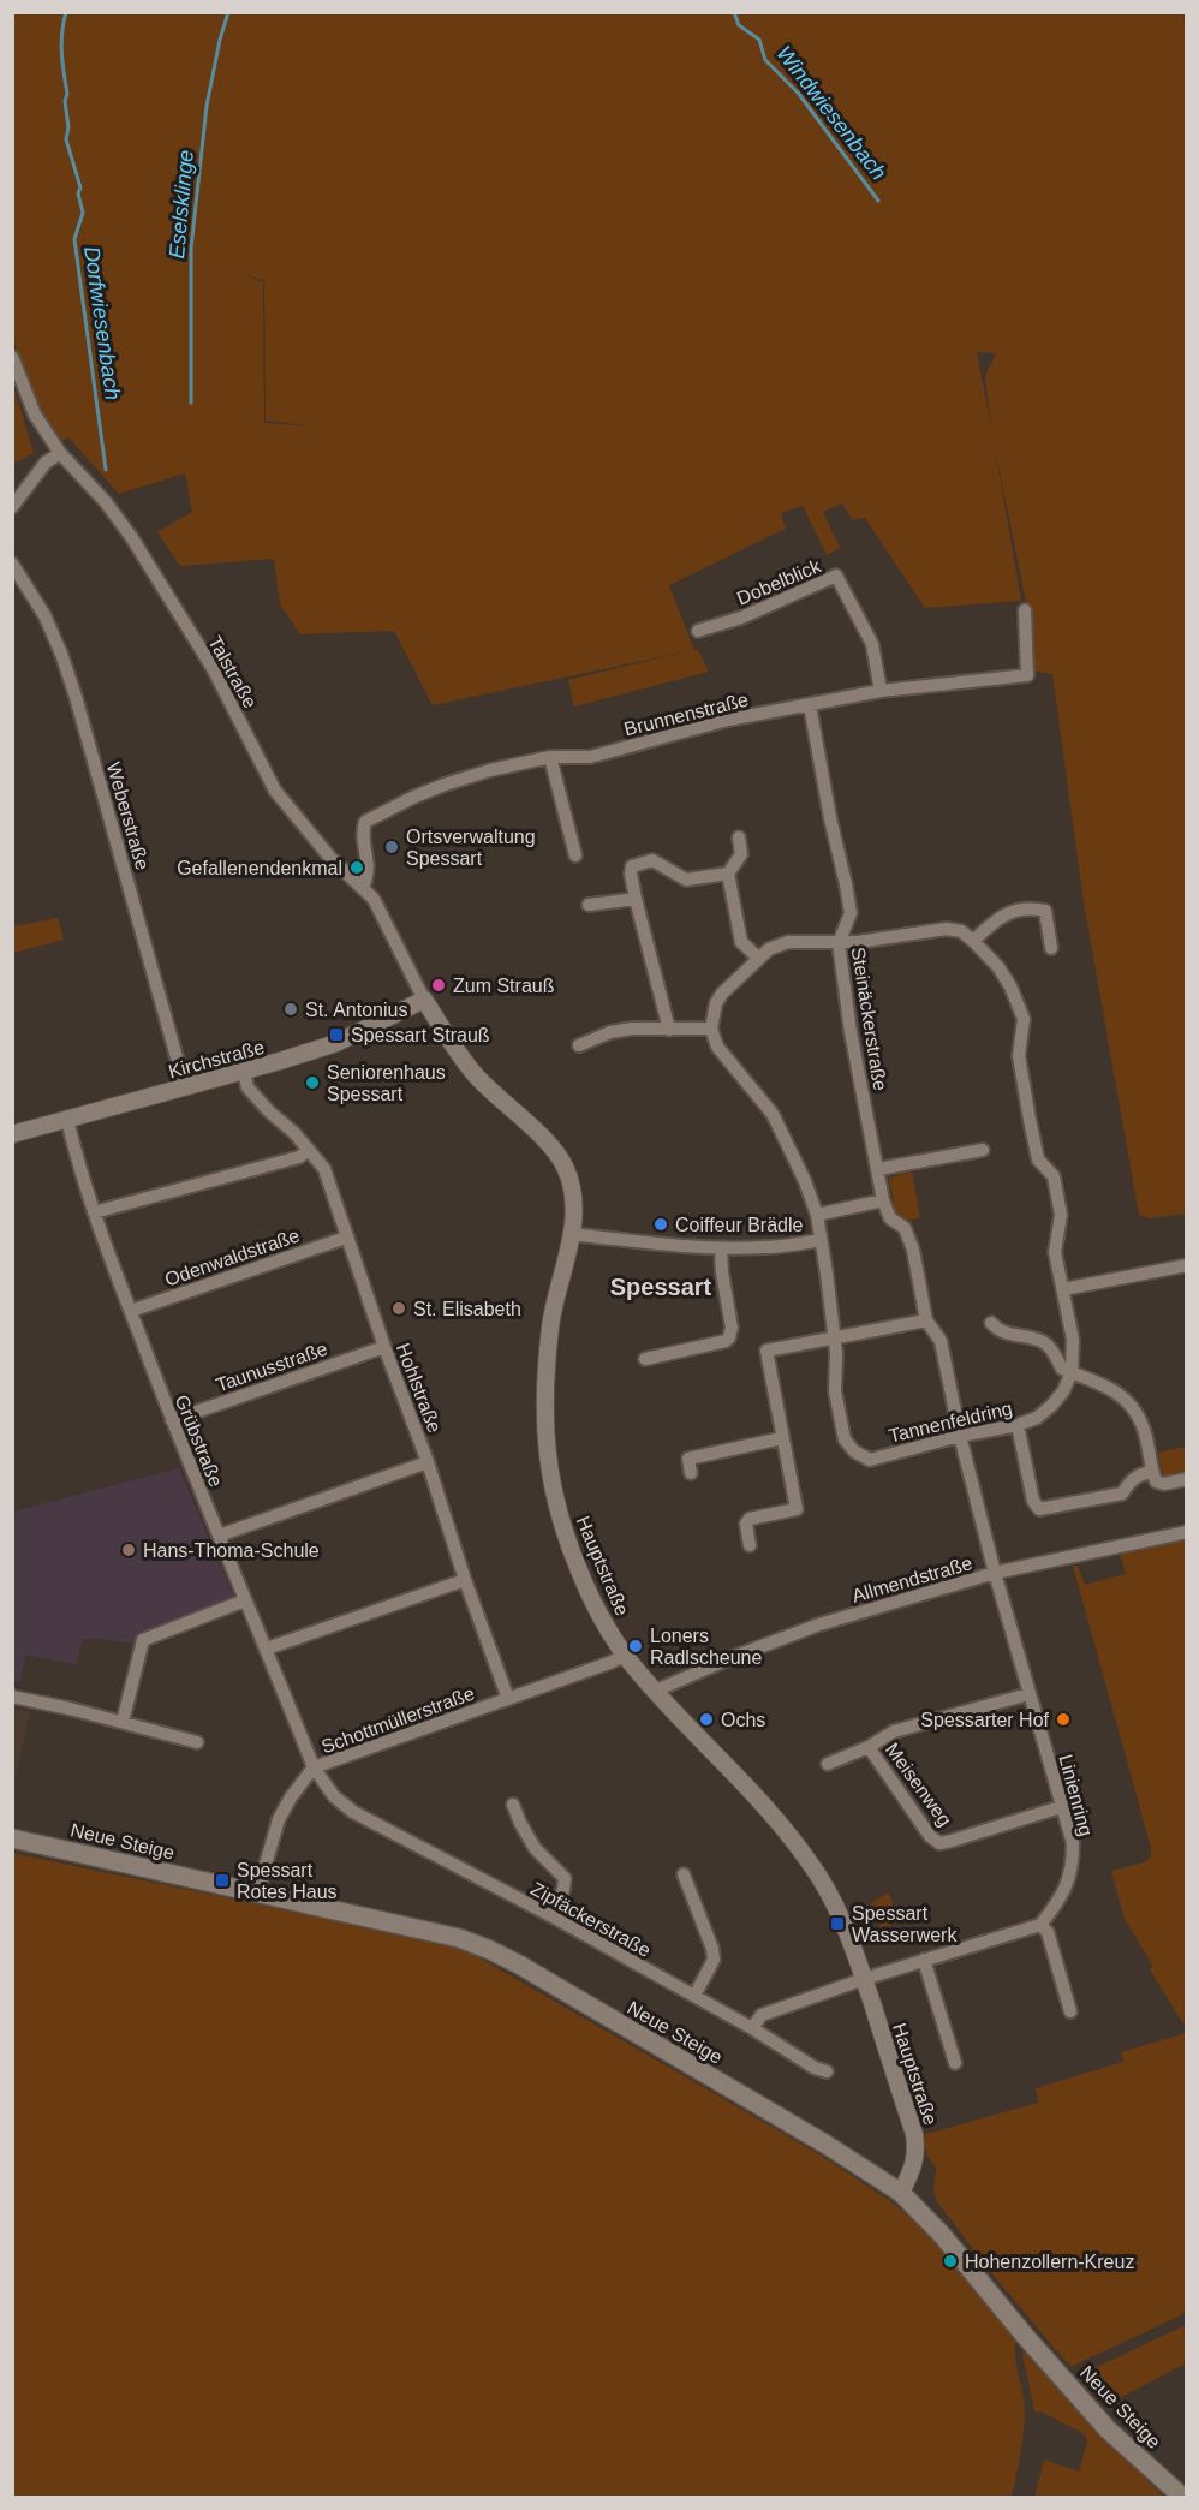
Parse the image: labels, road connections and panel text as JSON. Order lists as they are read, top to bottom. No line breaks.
{"streets":{"main road":["Neue Steige"],"street":["Dobelblick","Talstraße","Brunnenstraße","Weberstraße","Steinäckerstraße","Kirchstraße","Odenwaldstraße","Taunusstraße","Hohlstraße","Tannenfeldring","Grübstraße","Hauptstraße","Allmendstraße","Schottmüllerstraße","Meisenweg","Linienring","Zipfäckerstraße"]},"crossings":[["Dobelblick","Brunnenstraße"],["Talstraße","Brunnenstraße"],["Talstraße","Kirchstraße"],["Talstraße","Hauptstraße"],["Brunnenstraße","Steinäckerstraße"],["Weberstraße","Kirchstraße"],["Steinäckerstraße","Tannenfeldring"],["Steinäckerstraße","Allmendstraße"],["Steinäckerstraße","Linienring"],["Kirchstraße","Hohlstraße"],["Kirchstraße","Grübstraße"],["Kirchstraße","Hauptstraße"],["Odenwaldstraße","Hohlstraße"],["Odenwaldstraße","Grübstraße"],["Taunusstraße","Hohlstraße"],["Taunusstraße","Grübstraße"],["Hohlstraße","Schottmüllerstraße"],["Grübstraße","Schottmüllerstraße"],["Grübstraße","Zipfäckerstraße"],["Hauptstraße","Allmendstraße"],["Hauptstraße","Schottmüllerstraße"],["Hauptstraße","Neue Steige"],["Allmendstraße","Linienring"],["Schottmüllerstraße","Neue Steige"],["Schottmüllerstraße","Zipfäckerstraße"],["Meisenweg","Linienring"]],"districts":["Spessart"],"water":["Windwiesenbach","Eselsklinge","Dorfwiesenbach"],"places":{"other":["Ortsverwaltung Spessart","Gefallenendenkmal","Zum Strauß","St. Antonius","Seniorenhaus Spessart","Coiffeur Brädle","St. Elisabeth","Hans-Thoma-Schule","Loners Radlscheune","Ochs","Spessarter Hof","Hohenzollern-Kreuz"],"transit":["Spessart Strauß","Spessart Rotes Haus","Spessart Wasserwerk"]}}
